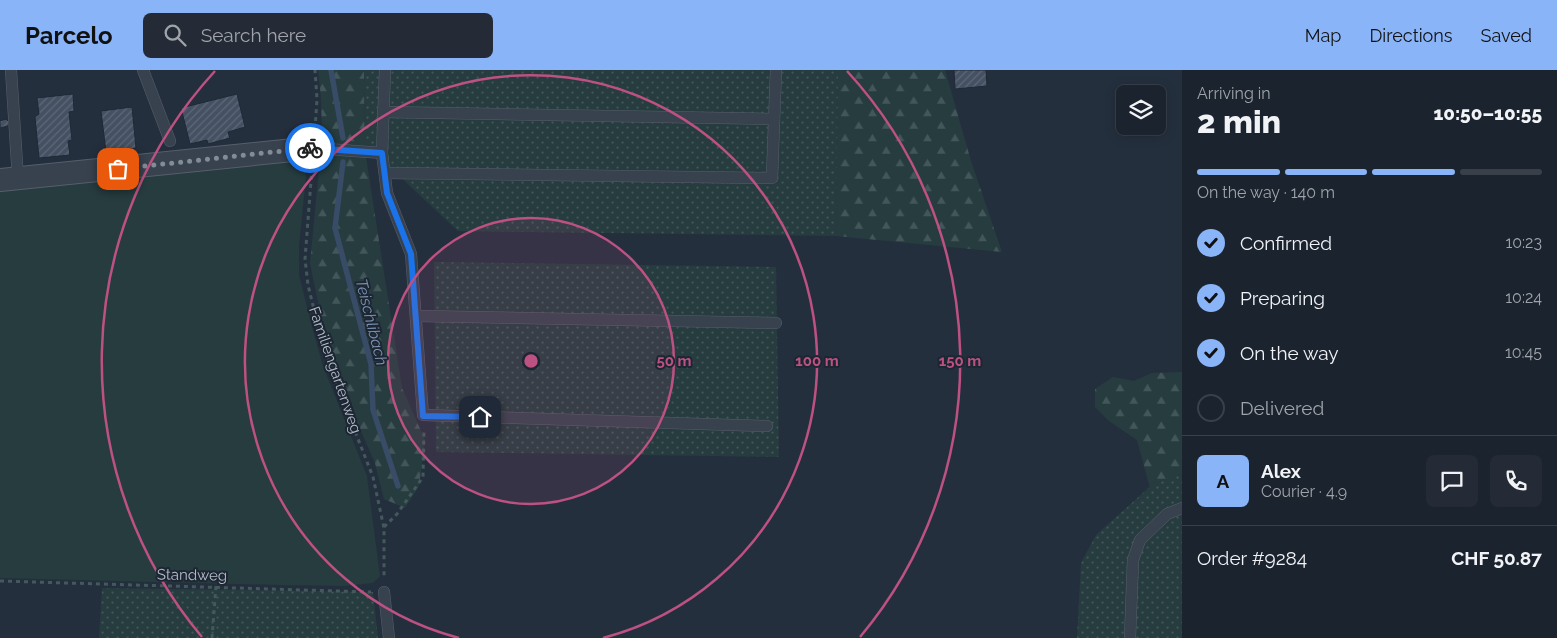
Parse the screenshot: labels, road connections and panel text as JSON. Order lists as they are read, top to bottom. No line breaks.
{"streets":{"path":["Familiengartenweg","Standweg"]},"crossings":[["Familiengartenweg","Standweg"]],"water":["Teischlibach"],"page":{"header":"Parcelo","search":"Search here","nav":["Map","Directions","Saved"],"heading":["2 min","Arriving in","10:50–10:55"],"panel":["Alex","Courier · 4.9","Order #9284","CHF 50.87"],"bar":"On the way · 140 m","list":[["Confirmed","10:23"],["Preparing","10:24"],["On the way","10:45"],"Delivered"],"round":"A"},"rings":["50 m","100 m","150 m"]}
